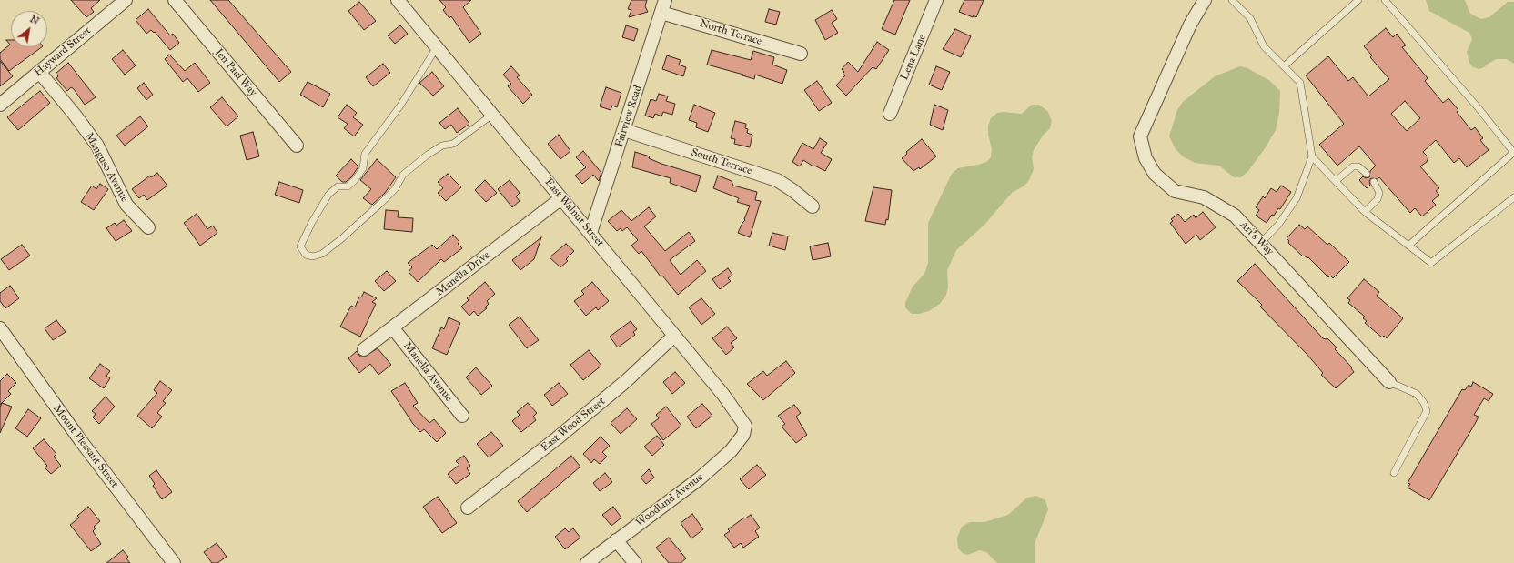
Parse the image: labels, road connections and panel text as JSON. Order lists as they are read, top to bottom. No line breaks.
{"streets":{"street":["North Terrace","Hayward Street","Lena Lane","Jen Paul Way","Fairview Road","South Terrace","Manguso Avenue","East Walnut Street","Ari's Way","Manella Drive","Manella Avenue","East Wood Street","Mount Pleasant Street","Woodland Avenue"]},"crossings":[["North Terrace","Fairview Road"],["Hayward Street","Manguso Avenue"],["Fairview Road","South Terrace"],["Fairview Road","East Walnut Street"],["East Walnut Street","Manella Drive"],["East Walnut Street","East Wood Street"],["East Walnut Street","Woodland Avenue"],["Manella Drive","Manella Avenue"]],"north":"top right"}
